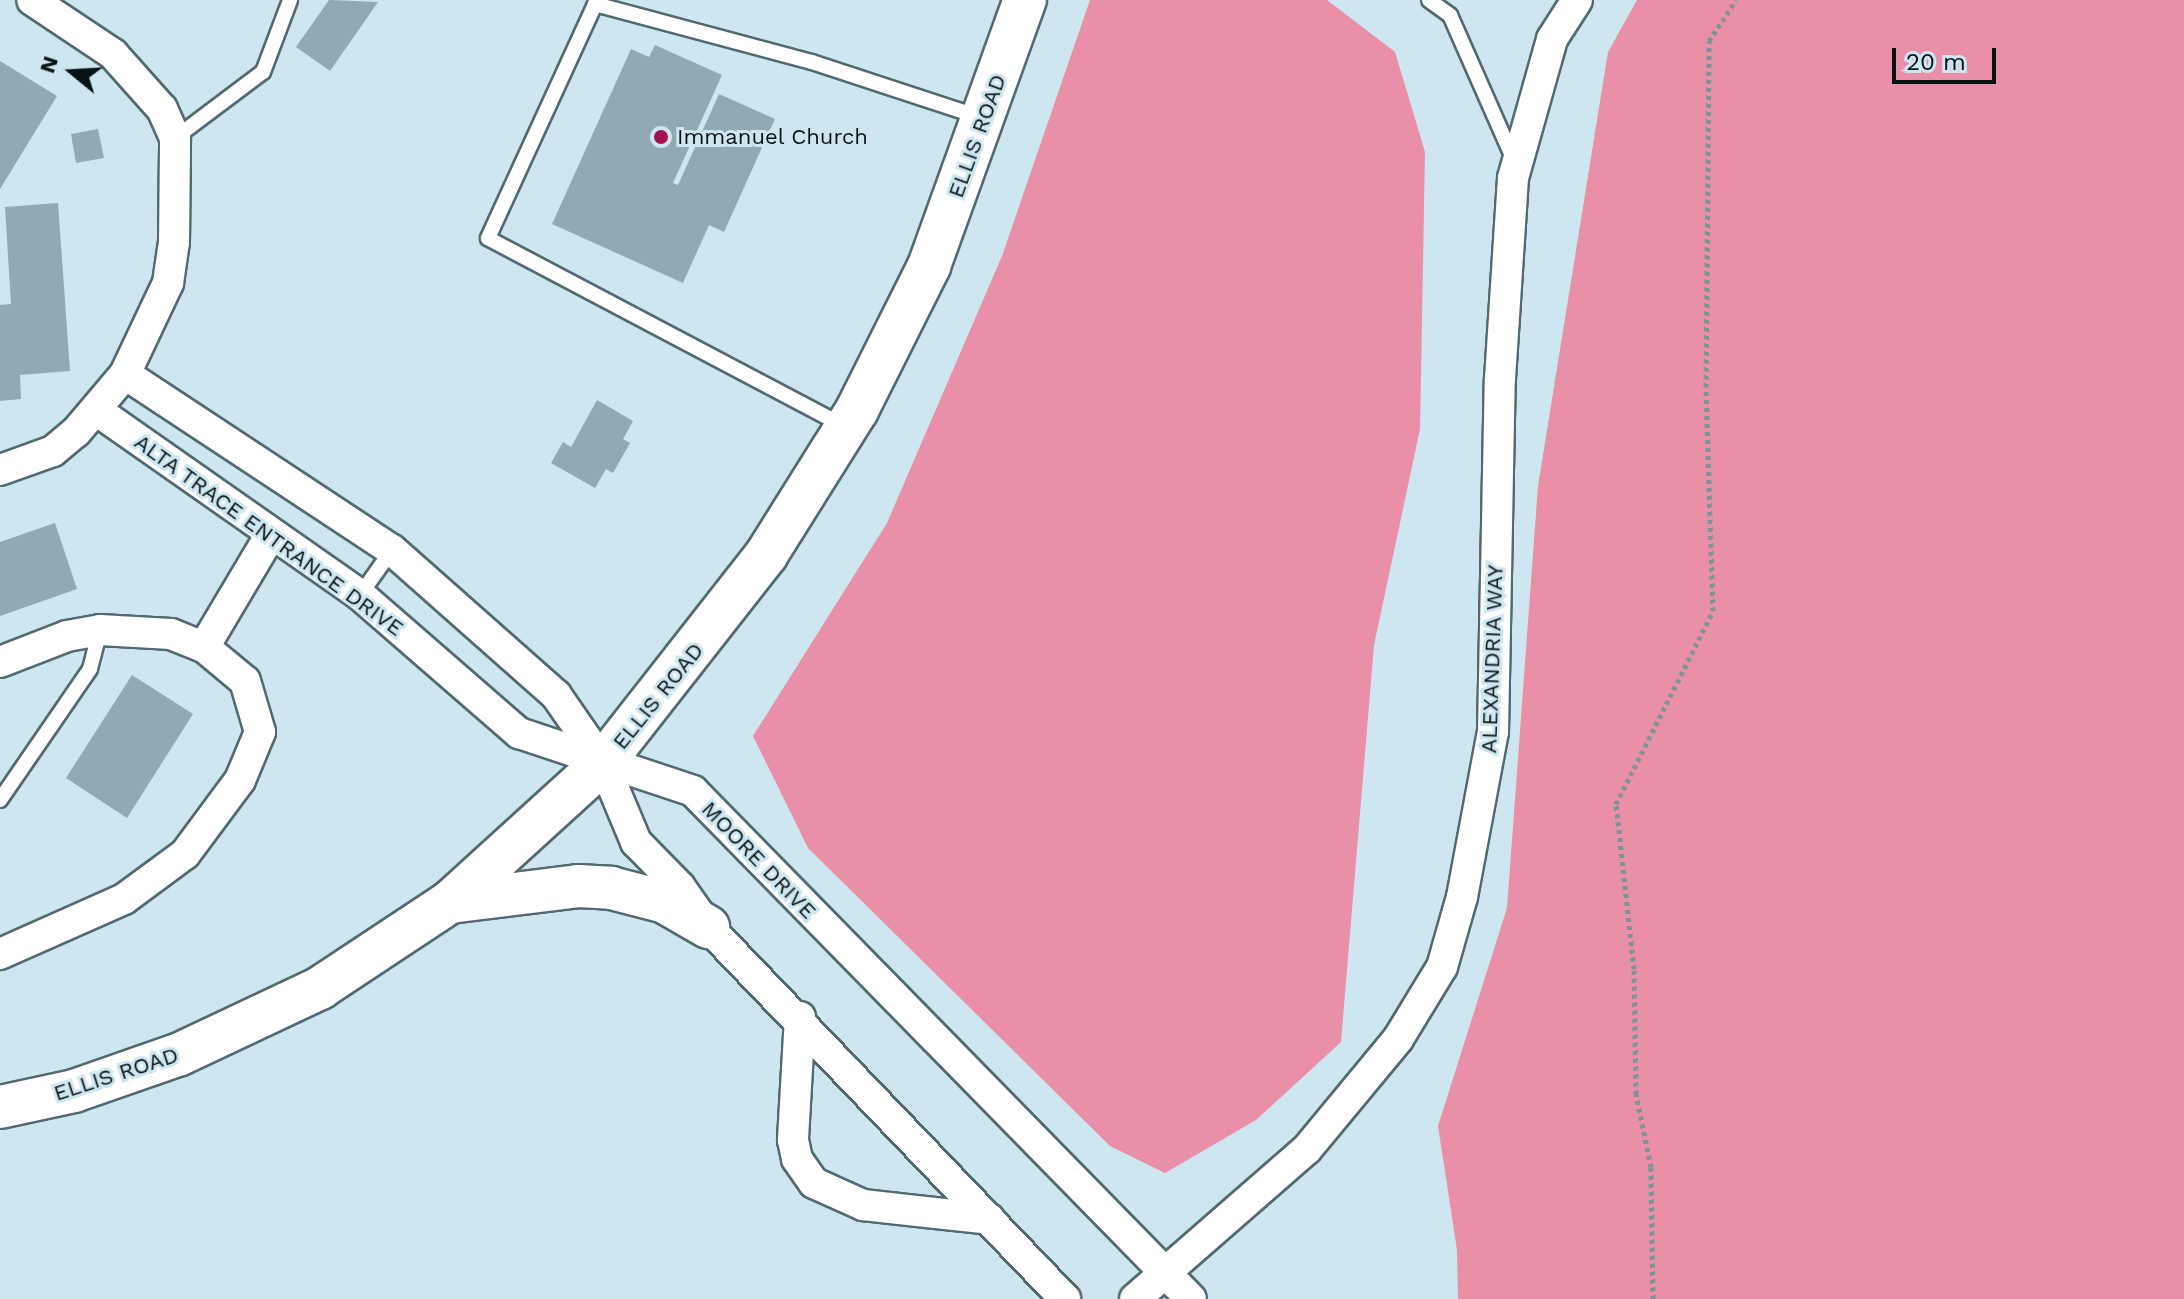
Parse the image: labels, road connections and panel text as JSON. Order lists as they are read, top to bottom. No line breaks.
{"streets":{"main road":["ELLIS ROAD"],"street":["ALTA TRACE ENTRANCE DRIVE","ALEXANDRIA WAY","MOORE DRIVE"]},"crossings":[["ELLIS ROAD","ALTA TRACE ENTRANCE DRIVE"],["ELLIS ROAD","MOORE DRIVE"],["ALTA TRACE ENTRANCE DRIVE","MOORE DRIVE"],["ALEXANDRIA WAY","MOORE DRIVE"]],"places":["Immanuel Church"],"scale_bar":"20 m","north":"left"}
